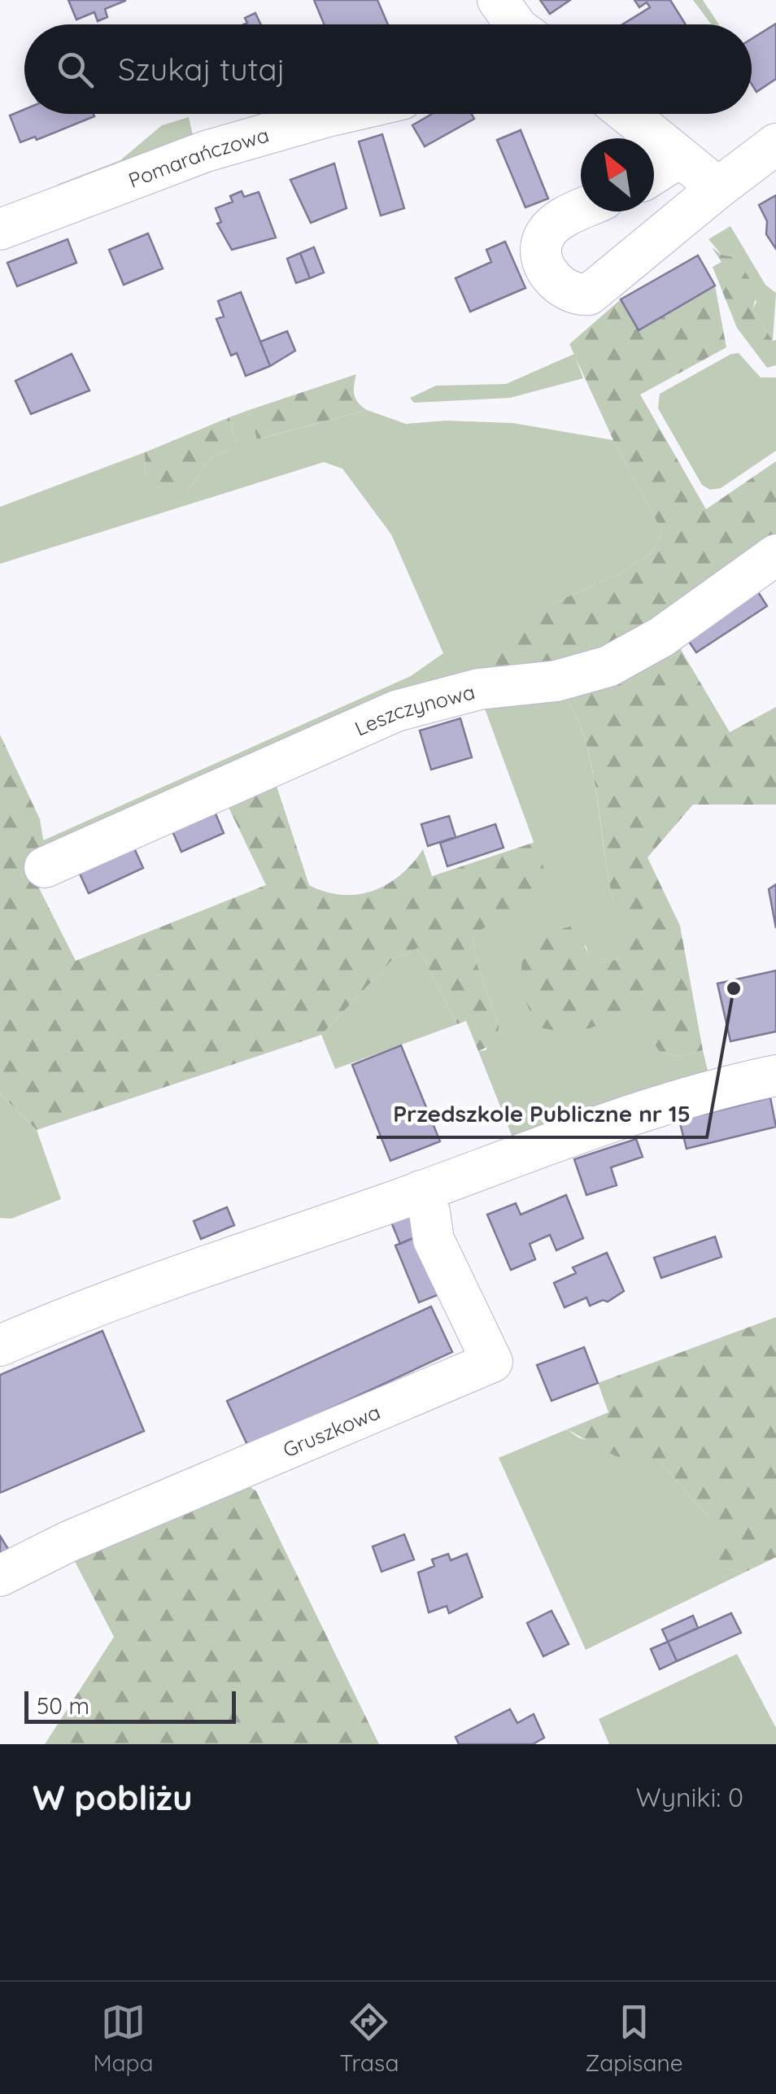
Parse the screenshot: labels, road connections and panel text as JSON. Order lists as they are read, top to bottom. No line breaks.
{"streets":{"street":["Pomarańczowa","Leszczynowa","Gruszkowa"]},"places":["Przedszkole Publiczne nr 15"],"scale_bar":"50 m","north":"top left","page":{"search":"Szukaj tutaj","scale":"50 m","heading":["W pobliżu","Wyniki: 0"],"nav":["Mapa","Trasa","Zapisane"]}}
